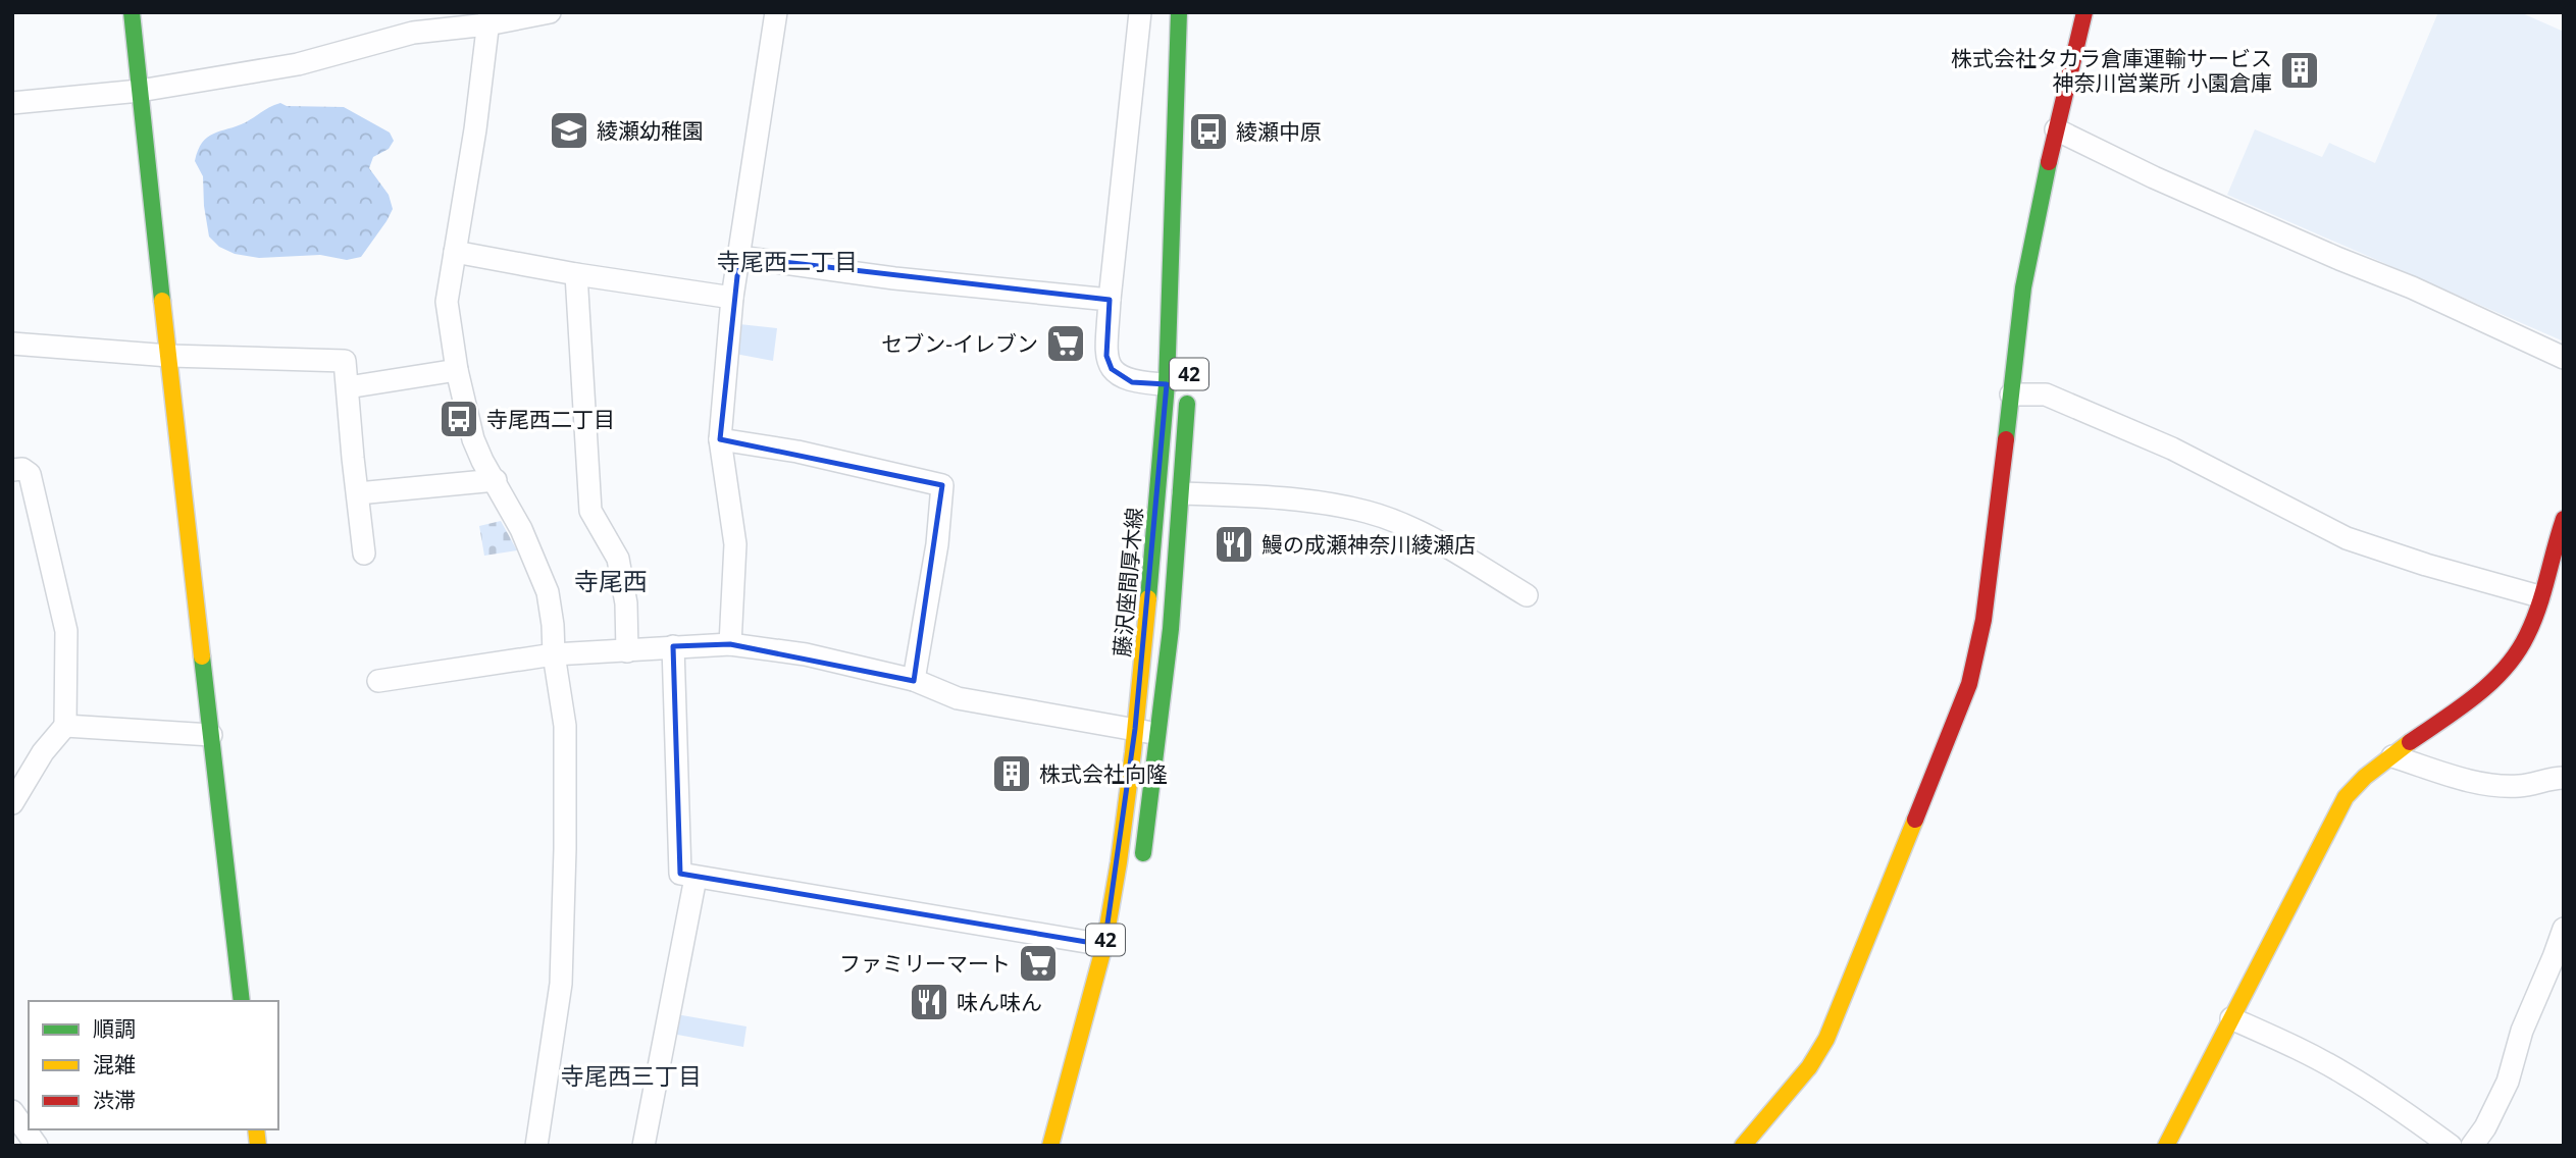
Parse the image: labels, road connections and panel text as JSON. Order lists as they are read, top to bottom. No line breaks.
{"streets":{"street":["42","藤沢座間厚木線"]},"districts":["寺尾西二丁目","寺尾西","寺尾西三丁目"],"places":{"building":["株式会社タカラ倉庫運輸サービス 神奈川営業所 小園倉庫","株式会社向隆"],"school or university":["綾瀬幼稚園"],"bus stop":["綾瀬中原","寺尾西二丁目"],"supermarket":["セブン-イレブン","ファミリーマート"],"restaurant":["鰻の成瀬神奈川綾瀬店","味ん味ん"]},"legend":["順調","混雑","渋滞"]}
